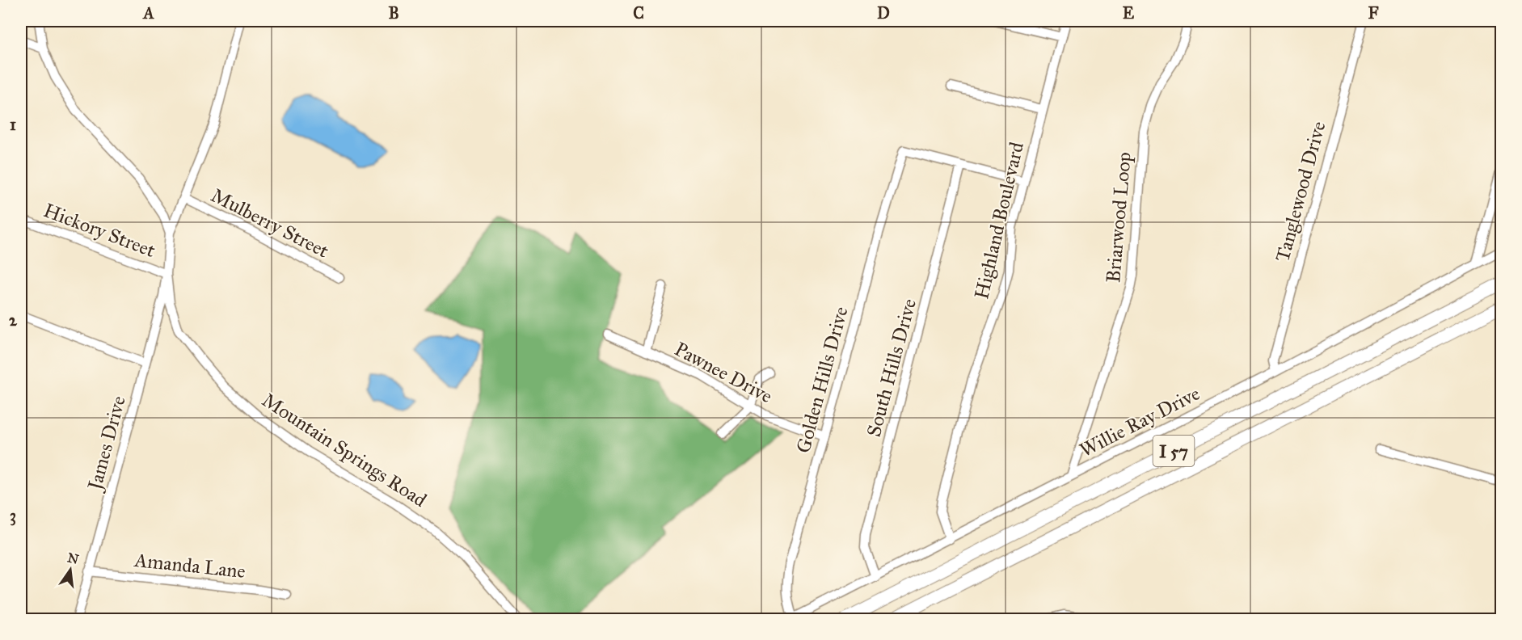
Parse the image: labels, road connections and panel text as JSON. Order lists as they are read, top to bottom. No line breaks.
{"streets":{"highway":["I 57"],"street":["Tanglewood Drive","Briarwood Loop","Highland Boulevard","Mulberry Street","Hickory Street","South Hills Drive","Pawnee Drive","Golden Hills Drive","Willie Ray Drive","James Drive","Mountain Springs Road","Amanda Lane"]},"crossings":[["Tanglewood Drive","Willie Ray Drive"],["Briarwood Loop","Willie Ray Drive"],["Highland Boulevard","Willie Ray Drive"],["Hickory Street","James Drive"],["Hickory Street","Mountain Springs Road"],["South Hills Drive","Golden Hills Drive"],["South Hills Drive","Willie Ray Drive"],["Pawnee Drive","Golden Hills Drive"],["Golden Hills Drive","Willie Ray Drive"],["James Drive","Mountain Springs Road"],["James Drive","Amanda Lane"]],"north":"top","grid":{"columns":["A","B","C","D","E","F"],"rows":["1","2","3"]}}
